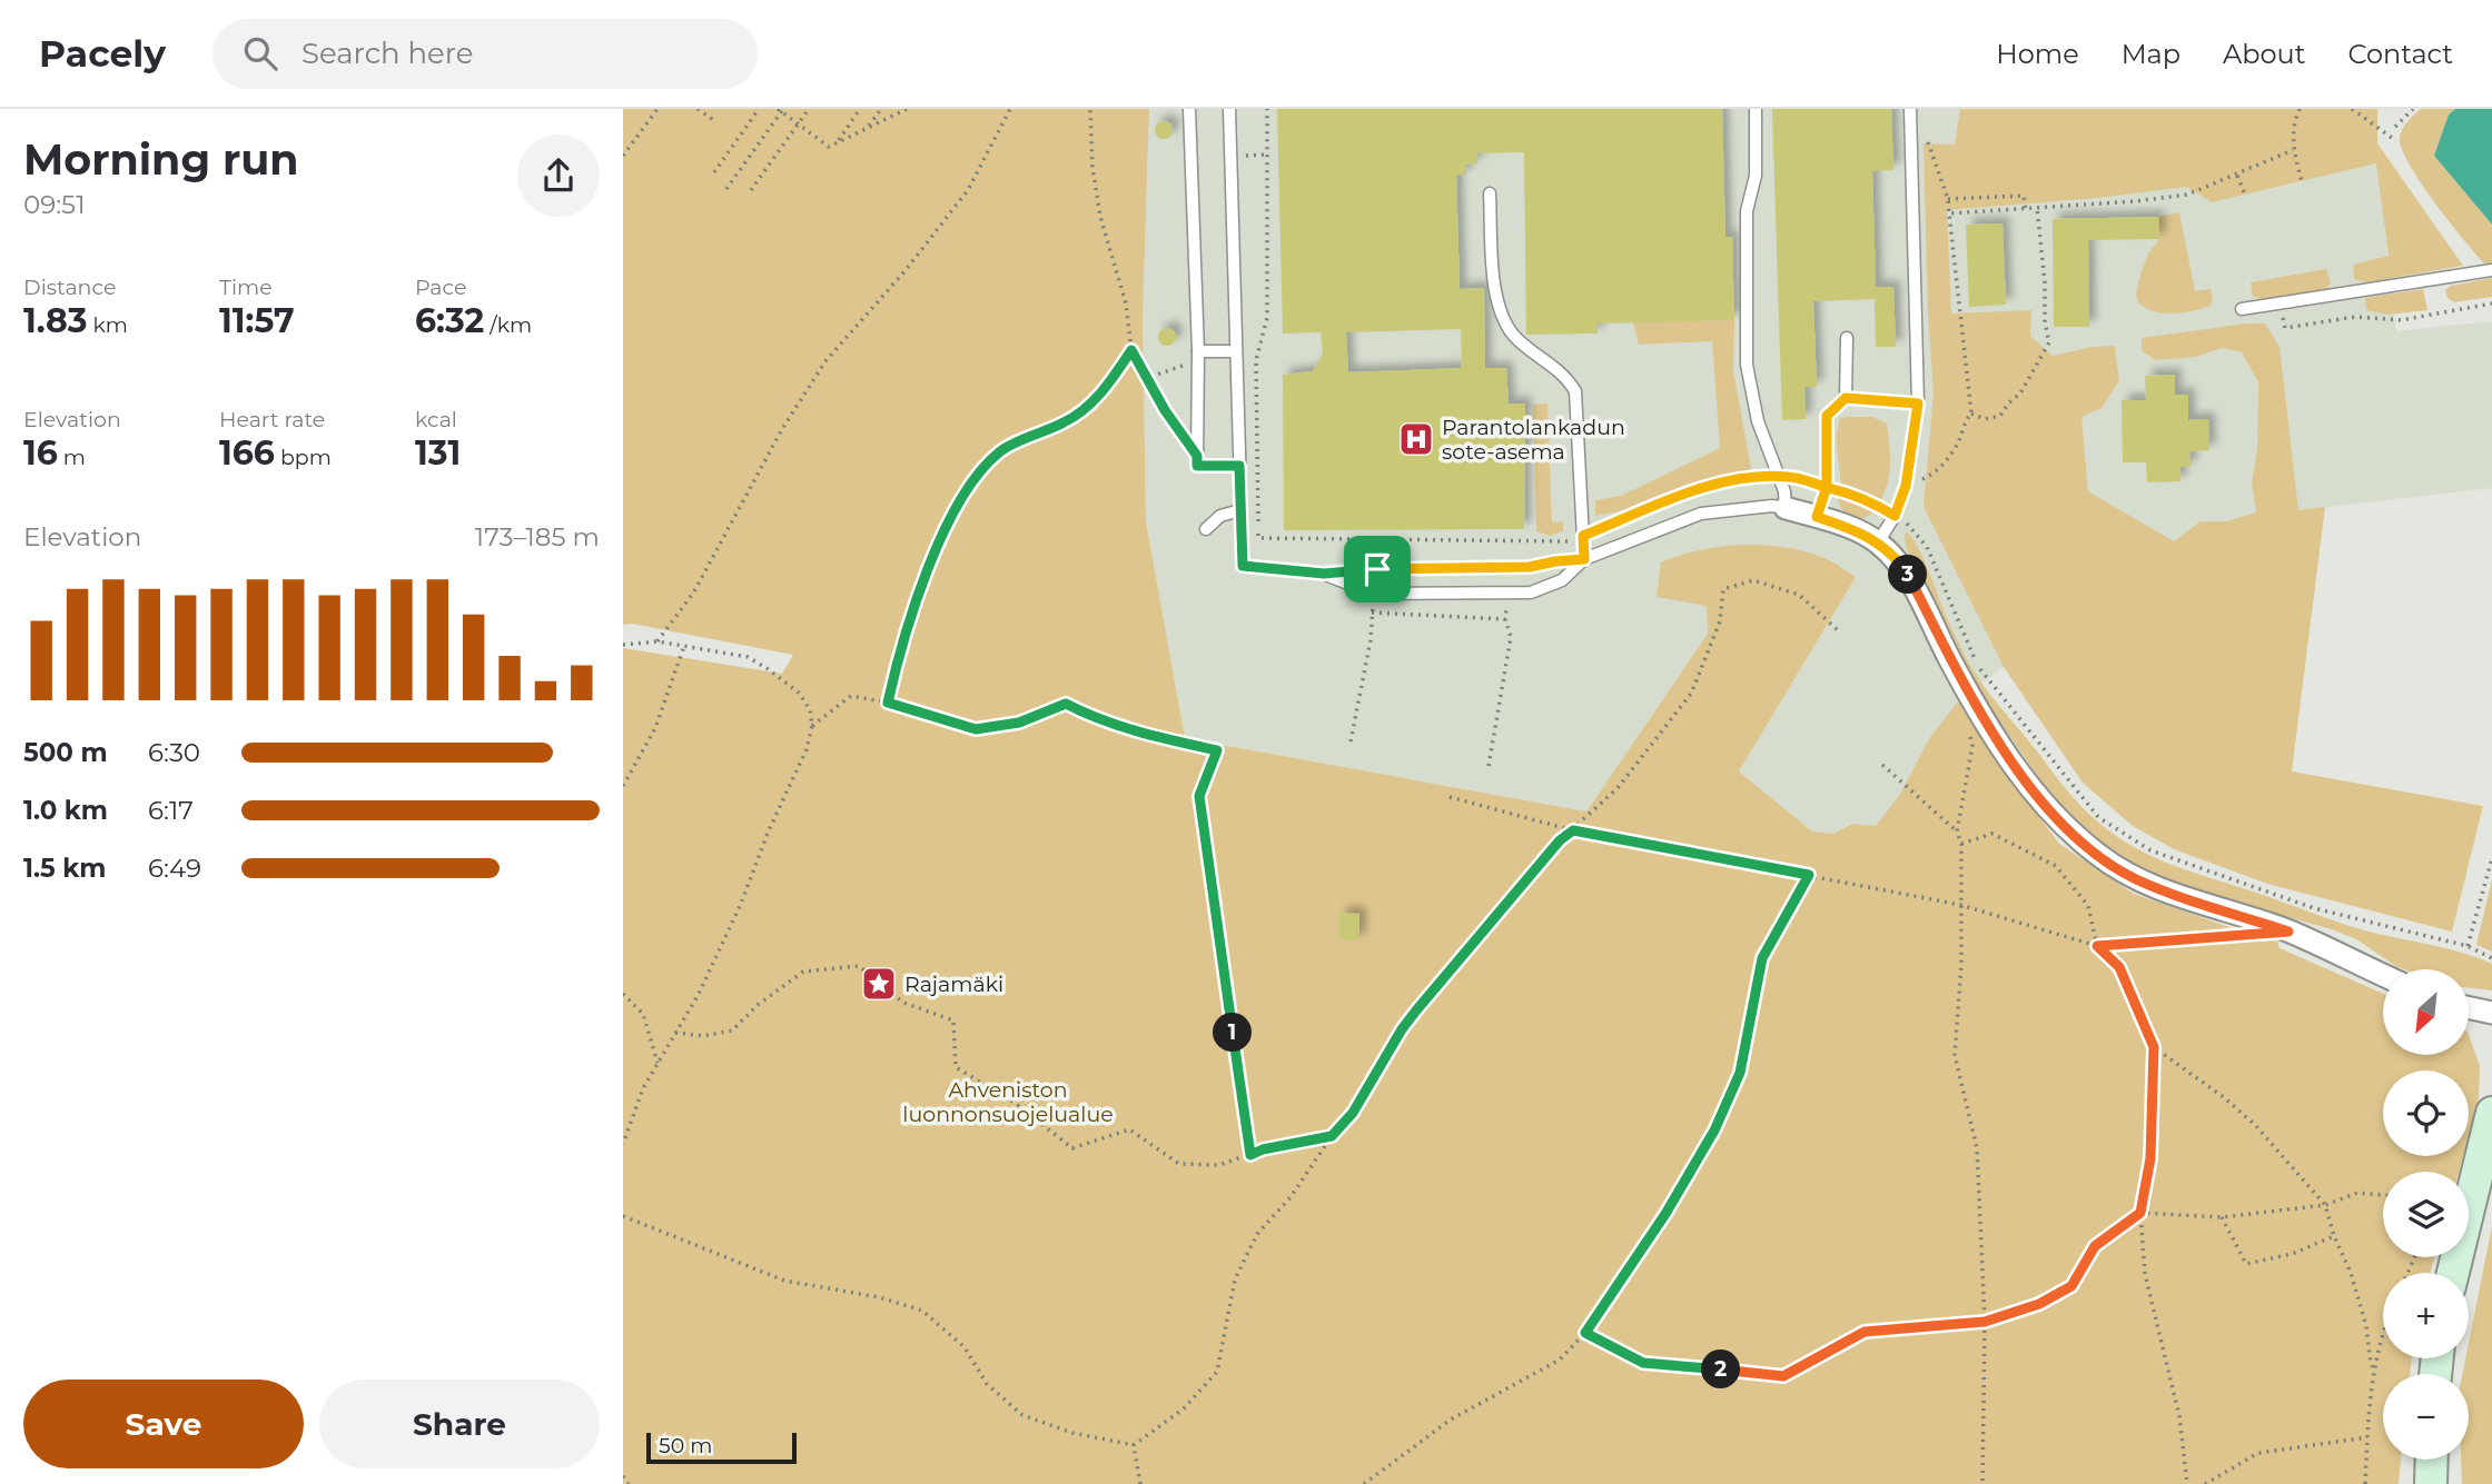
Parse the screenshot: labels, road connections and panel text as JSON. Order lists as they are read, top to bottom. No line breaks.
{"parks":["Ahveniston luonnonsuojelualue"],"places":{"hospital":["Parantolankadun sote-asema"],"place":["Rajamäki"]},"scale_bar":"50 m","north":"bottom left","page":{"header":"Pacely","search":"Search here","nav":["Home","Map","About","Contact"],"heading":["Morning run","09:51"],"stats":[["Distance","1.83 km"],["Time","11:57"],["Pace","6:32 /km"],["Elevation","16 m"],["Heart rate","166 bpm"],["kcal","131"]],"chart":["Elevation","173–185 m"],"pins":["3","1","2"],"list":[{"name":"500 m","note":"6:30"},{"name":"1.0 km","note":"6:17"},{"name":"1.5 km","note":"6:49"}],"map_buttons":["+","−"],"buttons":["Save","Share"],"scale":"50 m"}}
